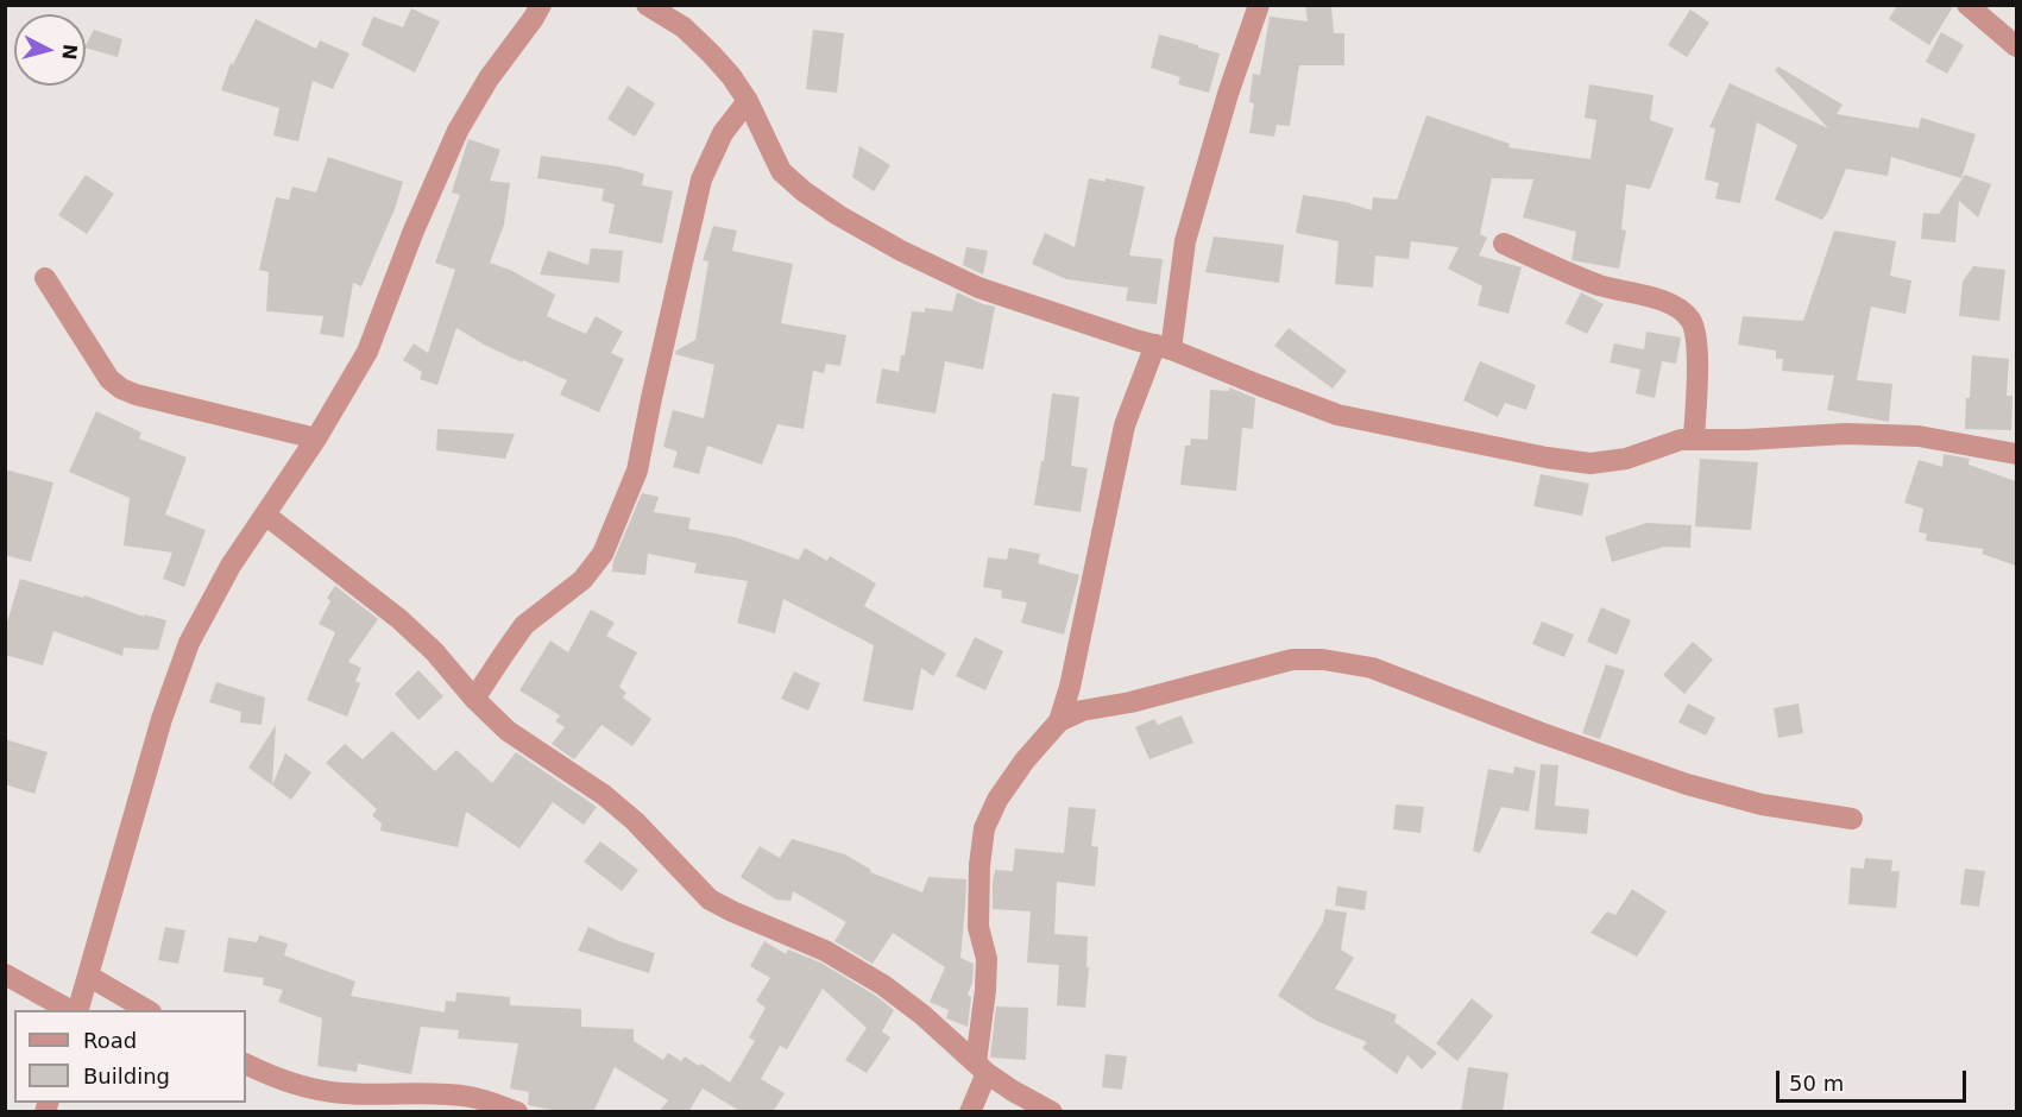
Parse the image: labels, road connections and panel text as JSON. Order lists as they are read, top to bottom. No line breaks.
{"legend":["Road","Building"],"scale_bar":"50 m","north":"right"}
